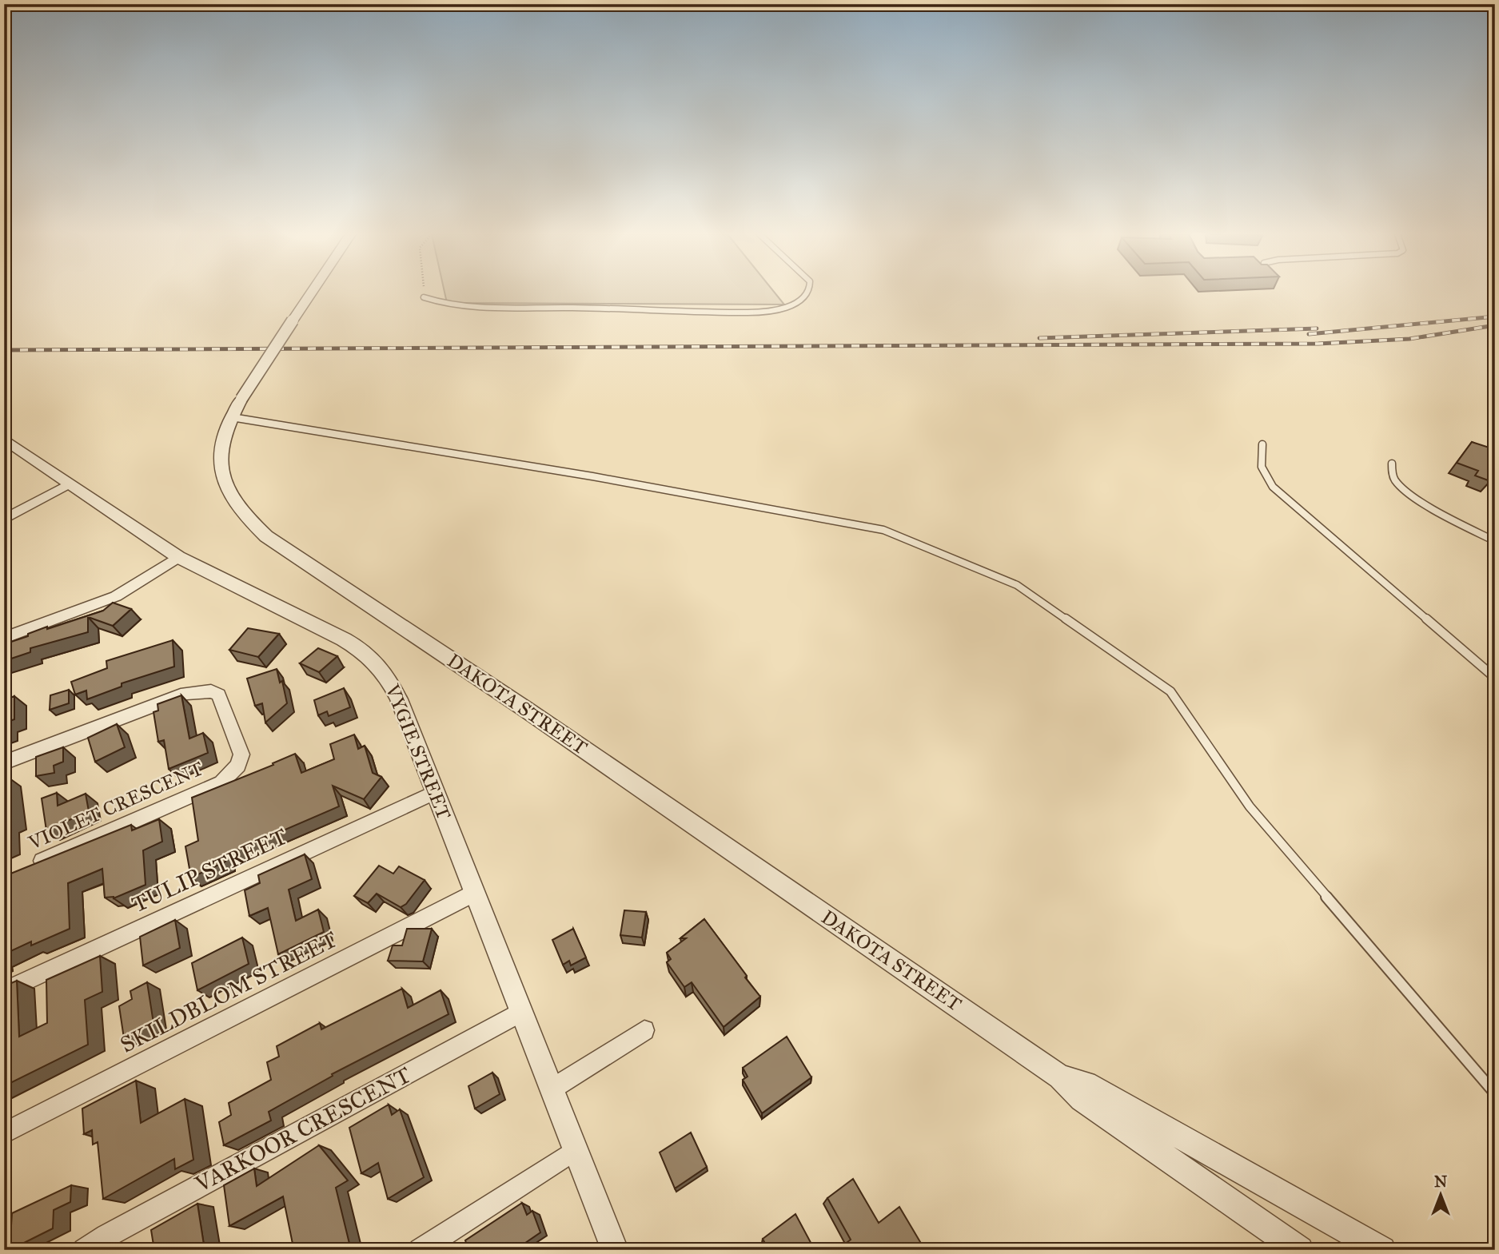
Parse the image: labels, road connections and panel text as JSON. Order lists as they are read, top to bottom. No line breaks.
{"streets":{"street":["DAKOTA STREET","VYGIE STREET","VIOLET CRESCENT","TULIP STREET","SKILDBLOM STREET","VARKOOR CRESCENT"]},"crossings":[["VYGIE STREET","TULIP STREET"],["VYGIE STREET","SKILDBLOM STREET"],["VYGIE STREET","VARKOOR CRESCENT"]],"north":"top"}
